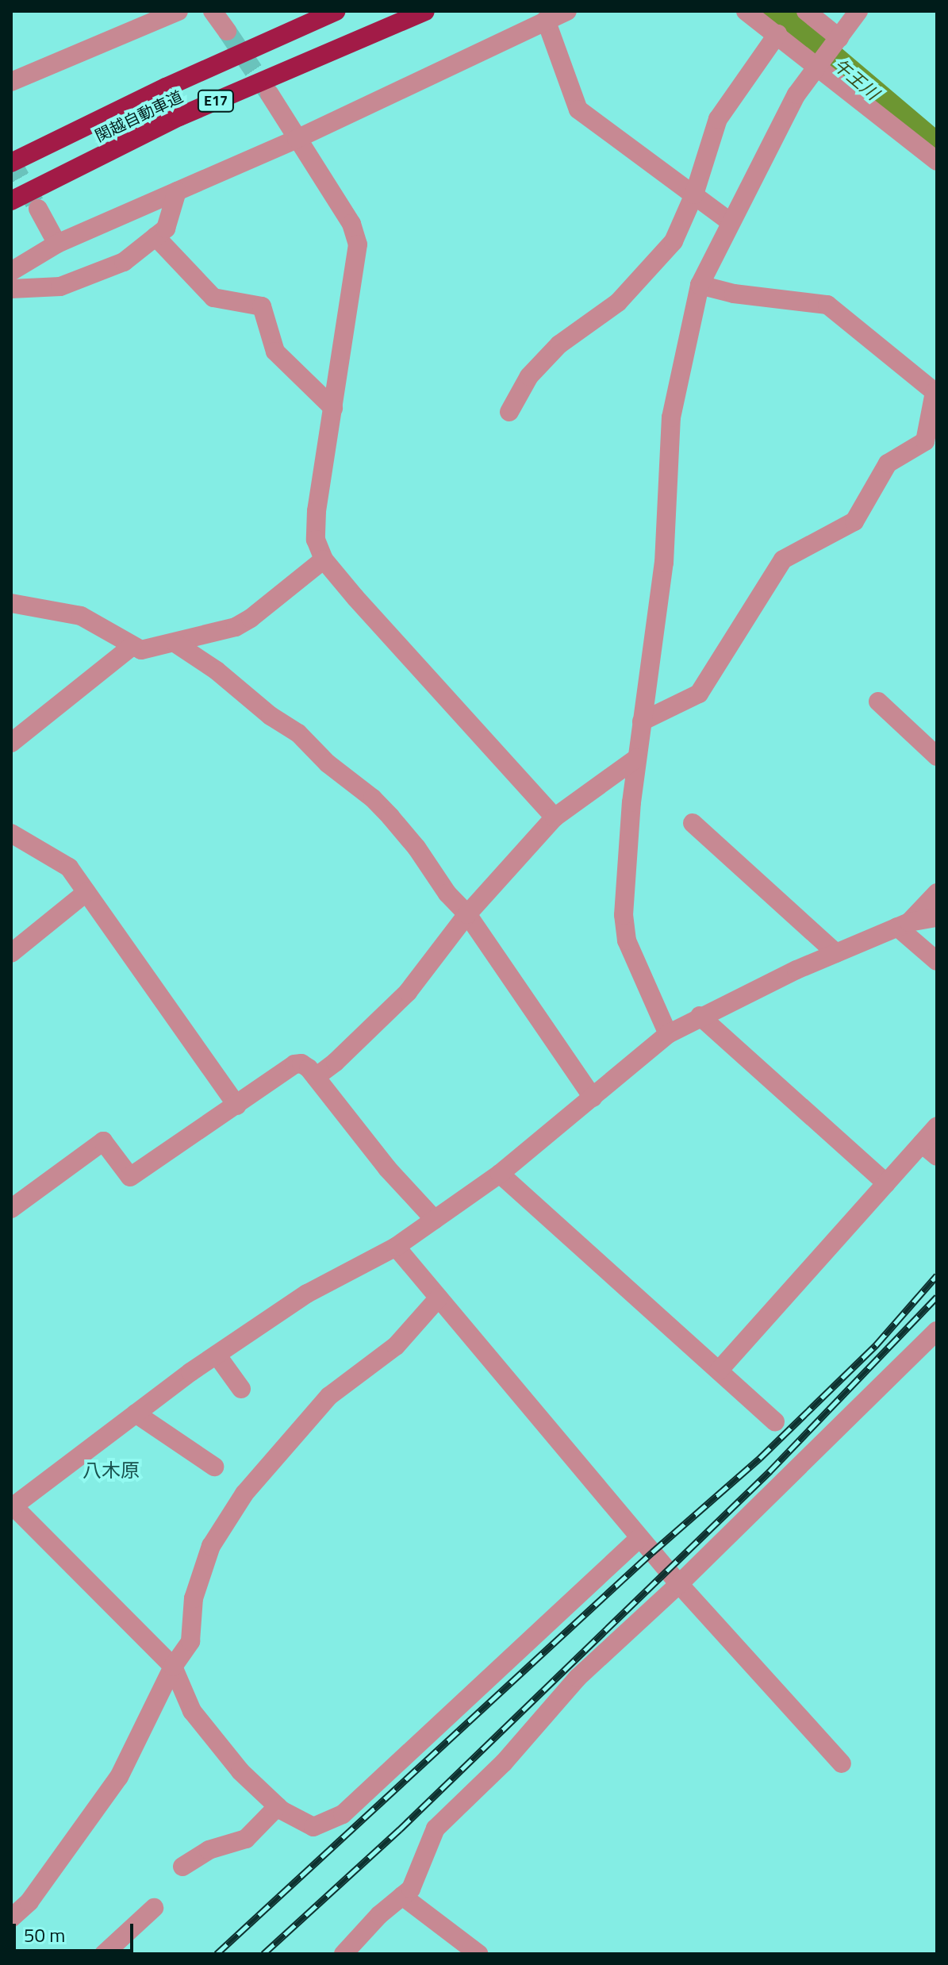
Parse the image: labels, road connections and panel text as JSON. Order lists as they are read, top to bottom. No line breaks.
{"streets":{"highway":["E17","関越自動車道"]},"districts":["八木原"],"water":["午王川"],"scale_bar":"50 m"}
